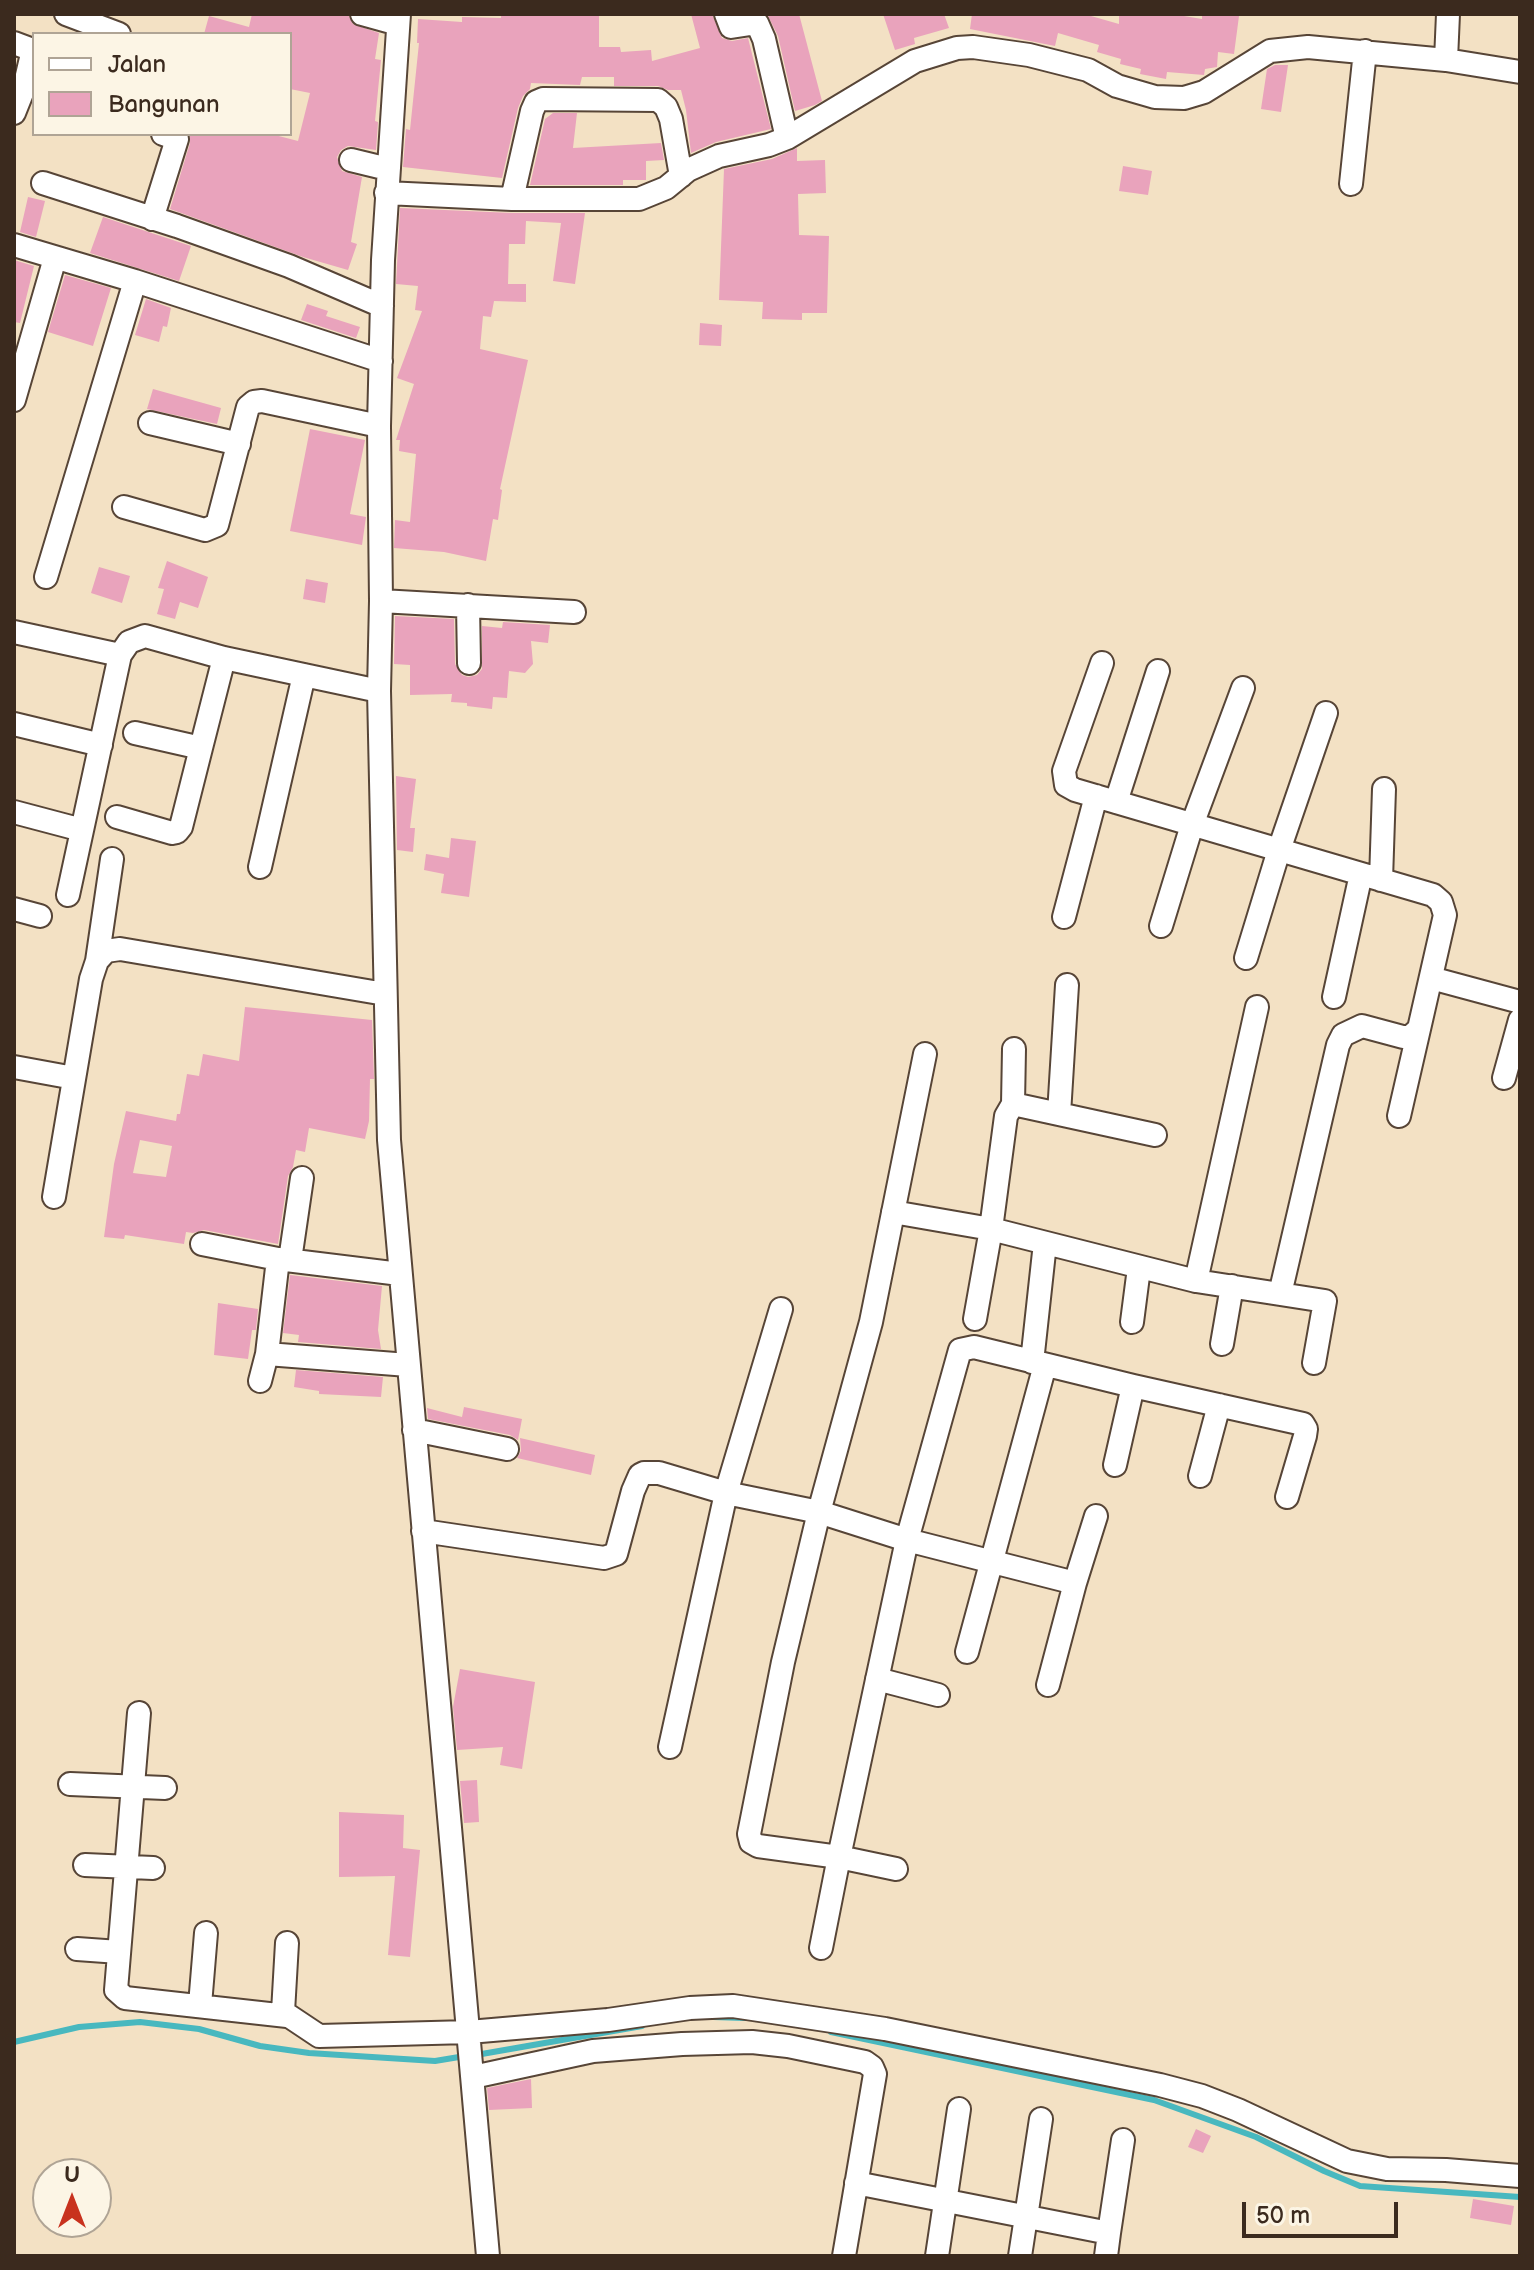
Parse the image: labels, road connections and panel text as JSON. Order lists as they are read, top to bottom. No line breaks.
{"legend":["Jalan","Bangunan"],"scale_bar":"50 m","north":"top"}
